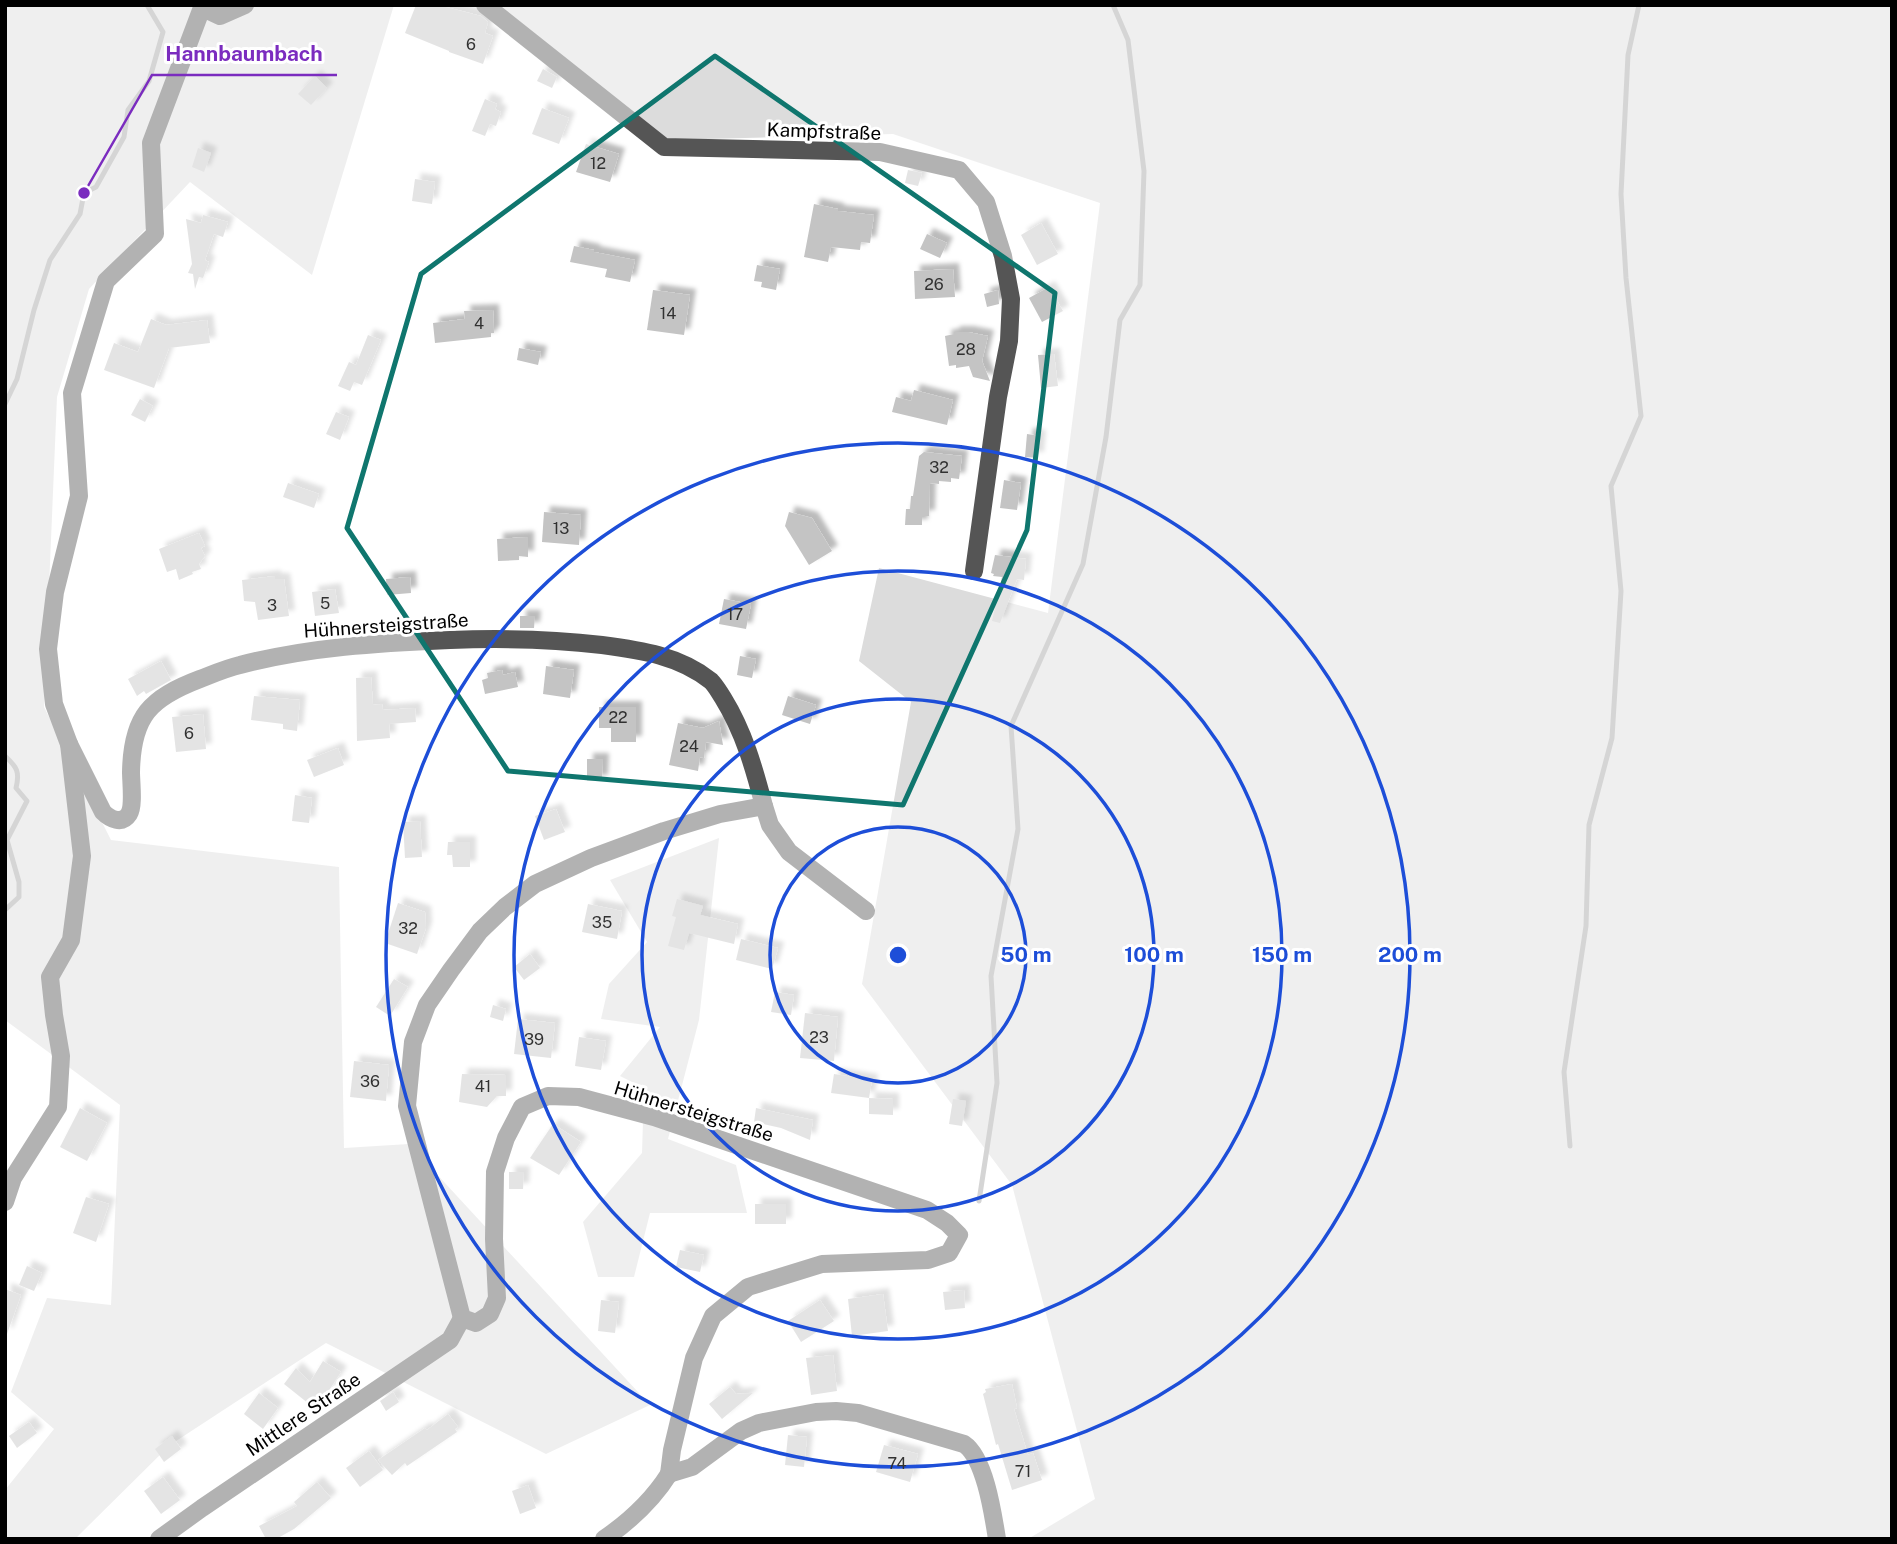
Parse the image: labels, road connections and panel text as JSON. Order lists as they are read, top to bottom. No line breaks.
{"streets":{"street":["Kampfstraße","Hühnersteigstraße","Mittlere Straße"]},"crossings":[["Hühnersteigstraße","Mittlere Straße"]],"places":["Hannbaumbach"],"house_numbers":["6","12","26","14","4","28","32","13","5","3","17","22","6","24","35","32","23","39","36","41","74","71"],"rings":["50 m","100 m","150 m","200 m"]}
